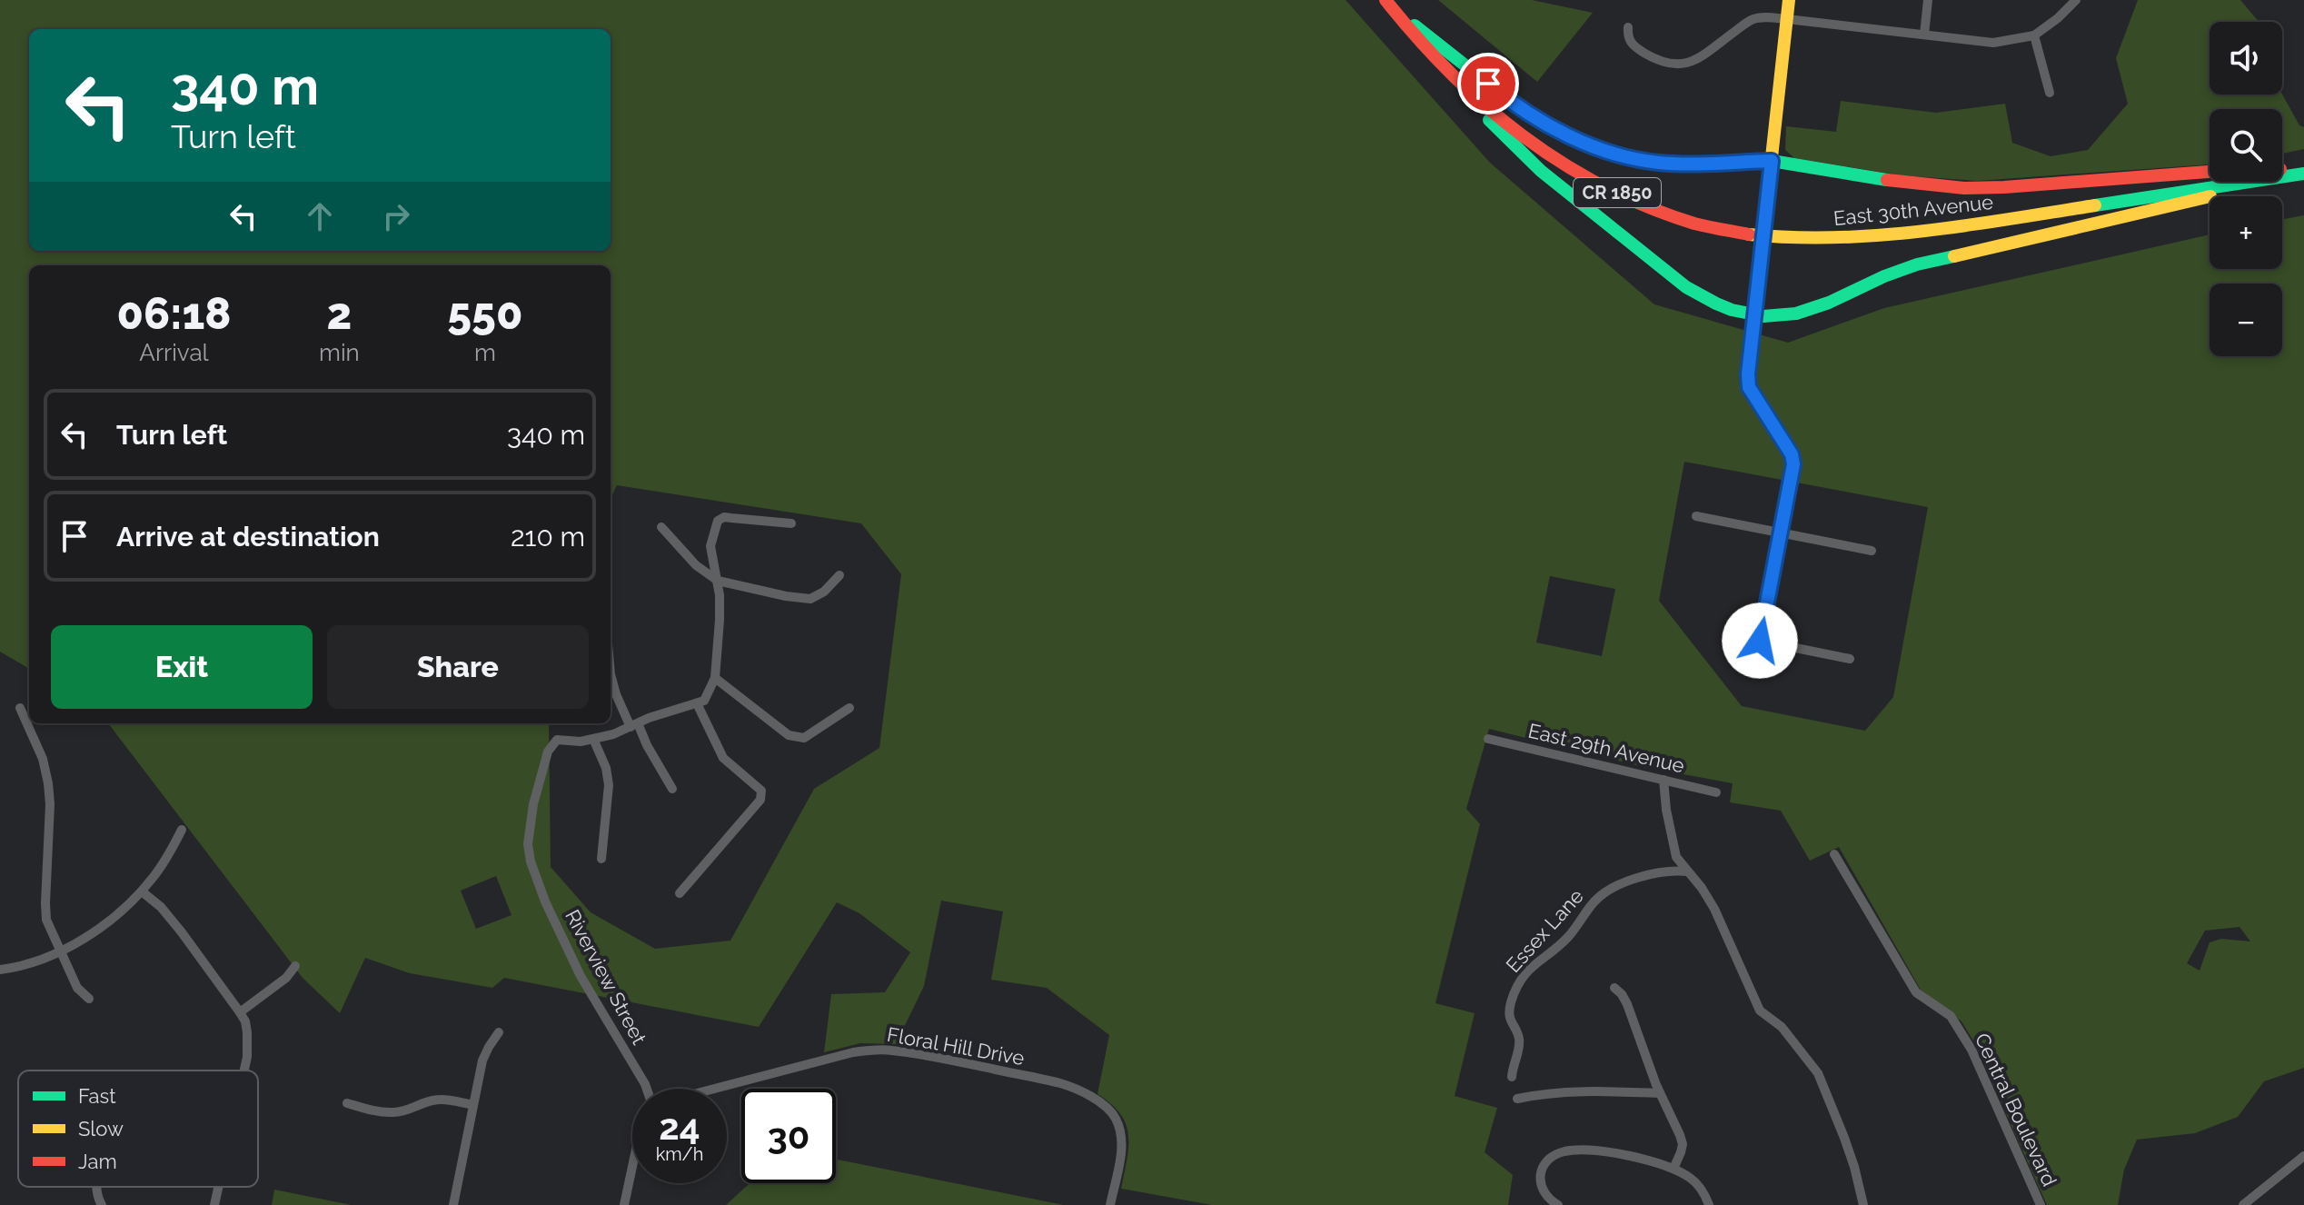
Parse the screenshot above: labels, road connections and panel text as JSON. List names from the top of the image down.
{
  "streets": {
    "main road": ["CR 1850", "East 30th Avenue"],
    "street": [
      "East 29th Avenue",
      "Essex Lane",
      "Riverview Street",
      "Floral Hill Drive",
      "Central Boulevard"
    ]
  },
  "legend": ["Fast", "Slow", "Jam"],
  "page": {
    "map_buttons": ["+", "−"],
    "turn": ["340 m", "Turn left"],
    "eta": [
      "06:18",
      "Arrival",
      "2",
      "min",
      "550",
      "m"
    ],
    "list": [
      {
        "name": "Turn left",
        "value": "340 m"
      },
      {
        "name": "Arrive at destination",
        "value": "210 m"
      }
    ],
    "buttons": ["Exit", "Share"],
    "speed": "24 km/h",
    "limit": "30"
  }
}
